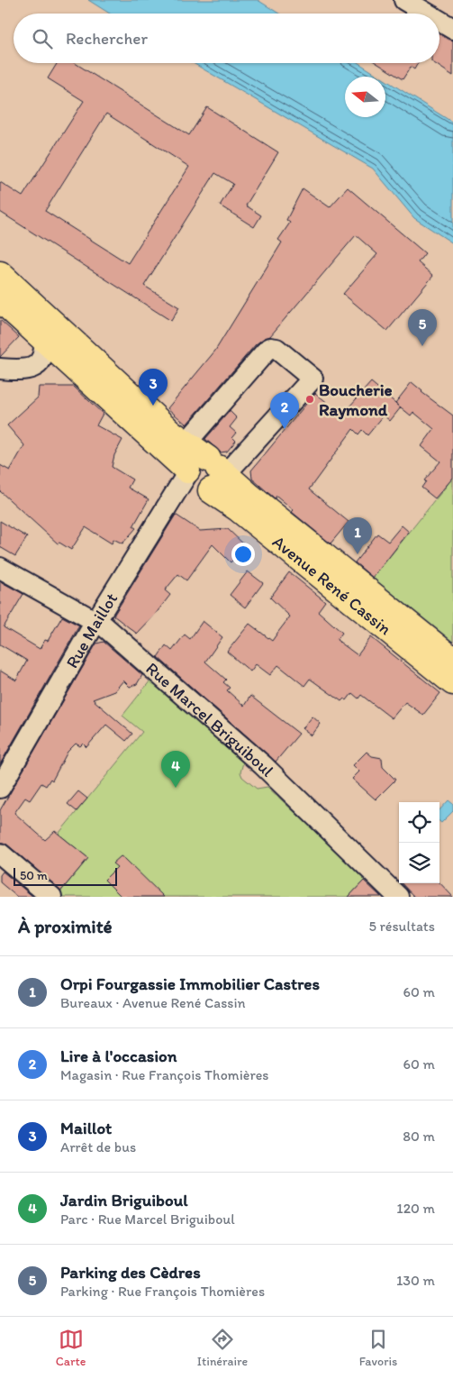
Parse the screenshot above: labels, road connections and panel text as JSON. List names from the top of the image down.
{
  "streets": {
    "main road": ["Avenue René Cassin"],
    "street": ["Rue Maillot", "Rue Marcel Briguiboul"]
  },
  "crossings": [
    ["Avenue René Cassin", "Rue Maillot"],
    ["Rue Maillot", "Rue Marcel Briguiboul"]
  ],
  "places": ["Boucherie Raymond"],
  "scale_bar": "50 m",
  "north": "left",
  "page": {
    "search": "Rechercher",
    "pins": [
      "5",
      "3",
      "2",
      "1",
      "4"
    ],
    "scale": "50 m",
    "heading": ["À proximité", "5 résultats"],
    "list": [
      {
        "mark": "1",
        "name": "Orpi Fourgassie Immobilier Castres",
        "note": "Bureaux · Avenue René Cassin",
        "value": "60 m"
      },
      {
        "mark": "2",
        "name": "Lire à l'occasion",
        "note": "Magasin · Rue François Thomières",
        "value": "60 m"
      },
      {
        "mark": "3",
        "name": "Maillot",
        "note": "Arrêt de bus",
        "value": "80 m"
      },
      {
        "mark": "4",
        "name": "Jardin Briguiboul",
        "note": "Parc · Rue Marcel Briguiboul",
        "value": "120 m"
      },
      {
        "mark": "5",
        "name": "Parking des Cèdres",
        "note": "Parking · Rue François Thomières",
        "value": "130 m"
      }
    ],
    "nav": ["Carte", "Itinéraire", "Favoris"]
  }
}
